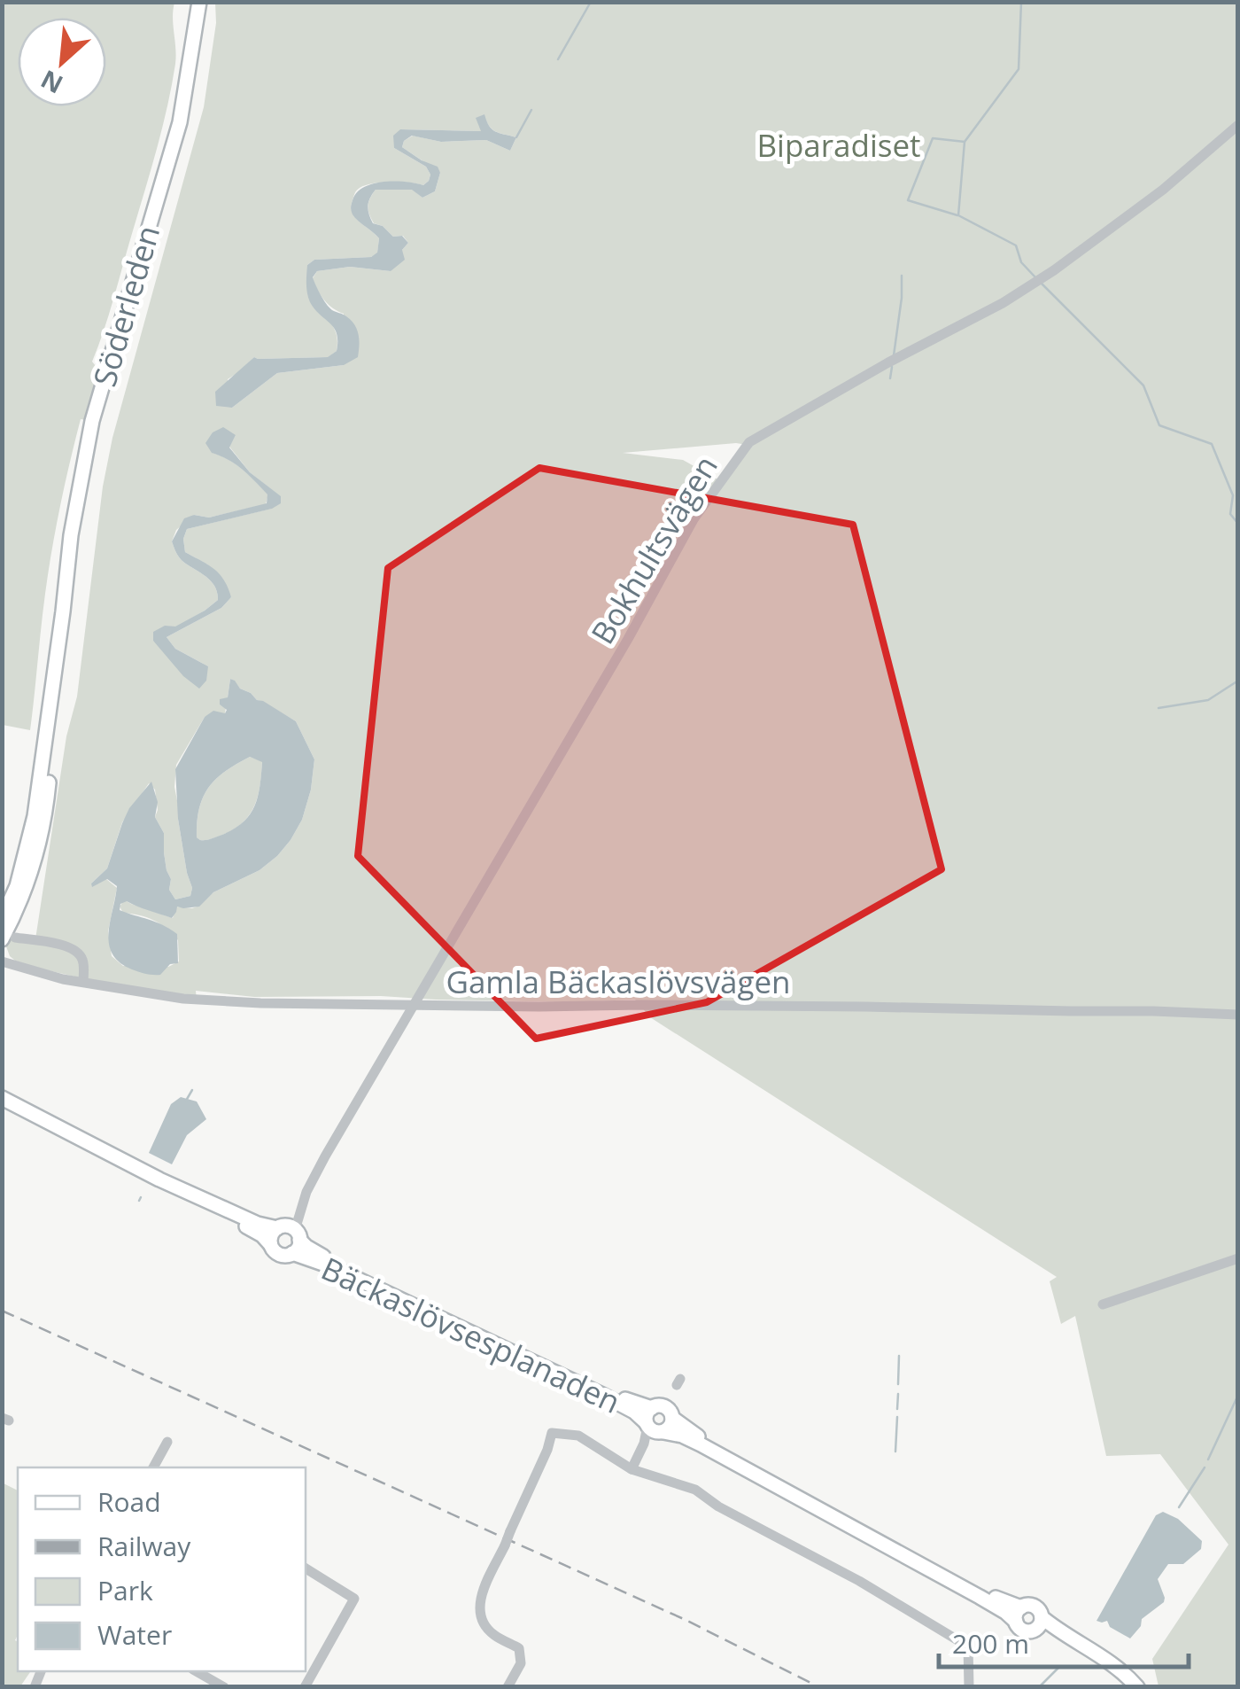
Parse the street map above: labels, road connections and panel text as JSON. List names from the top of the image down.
{
  "streets": {
    "street": [
      "Söderleden",
      "Bokhultsvägen",
      "Gamla Bäckaslövsvägen",
      "Bäckaslövsesplanaden"
    ]
  },
  "crossings": [
    ["Bokhultsvägen", "Gamla Bäckaslövsvägen"],
    ["Bokhultsvägen", "Bäckaslövsesplanaden"]
  ],
  "parks": ["Biparadiset"],
  "legend": [
    "Road",
    "Railway",
    "Park",
    "Water"
  ],
  "scale_bar": "200 m",
  "north": "bottom left"
}
